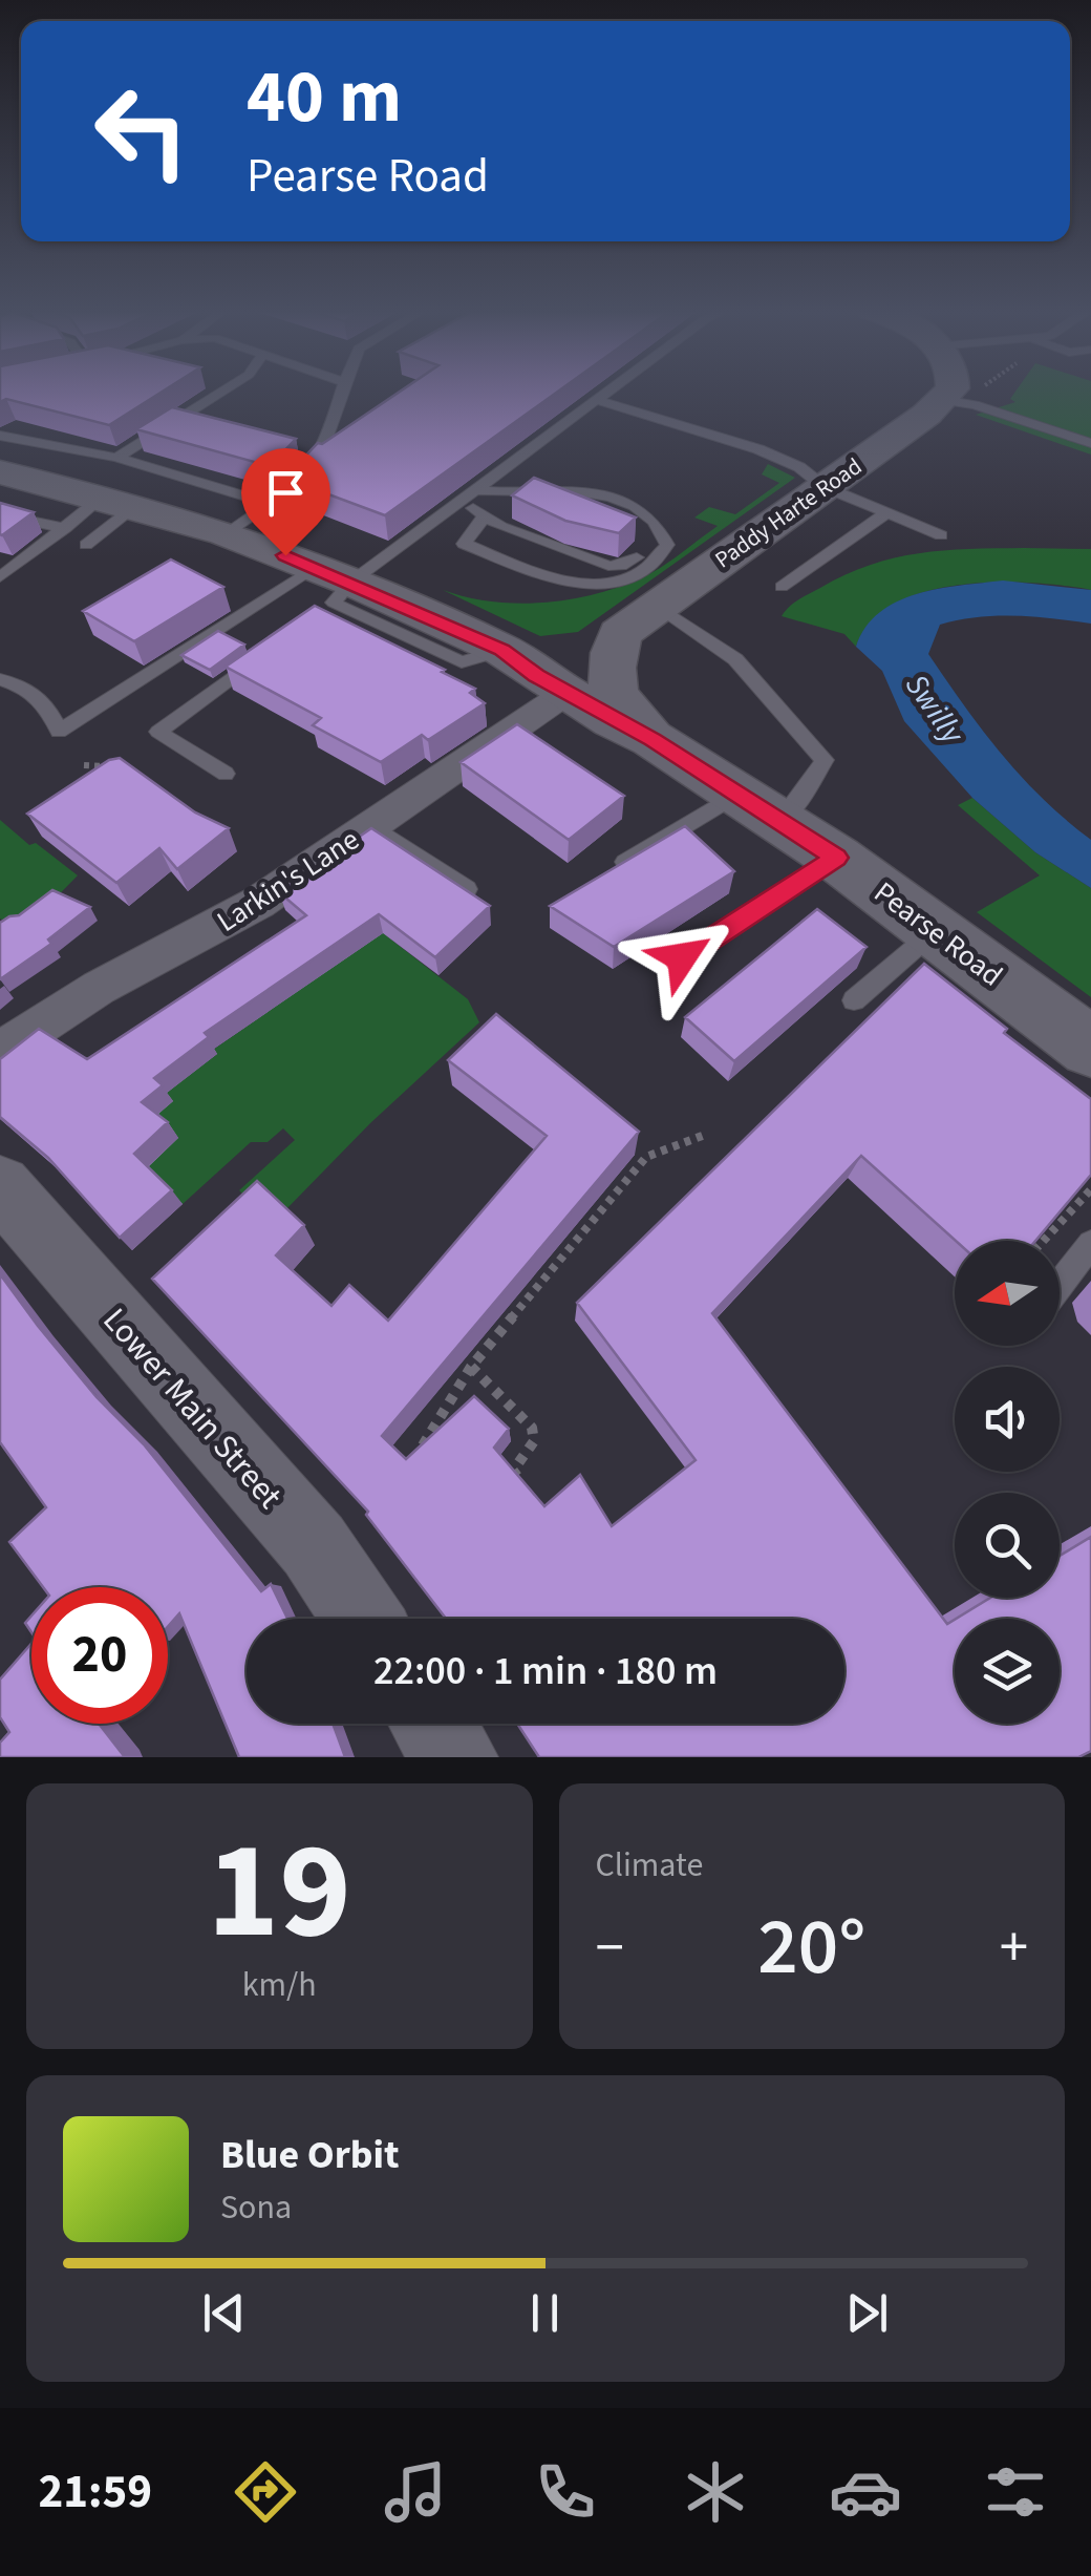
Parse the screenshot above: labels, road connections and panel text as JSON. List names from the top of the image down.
{
  "streets": {
    "main road": ["Paddy Harte Road", "Pearse Road"],
    "street": ["Larkin's Lane", "Lower Main Street"]
  },
  "crossings": [
    ["Paddy Harte Road", "Pearse Road"],
    ["Larkin's Lane", "Pearse Road"]
  ],
  "water": ["Swilly"],
  "north": "left",
  "page": {
    "turn": ["40 m", "Pearse Road"],
    "limit": "20",
    "trip": "22:00 · 1 min · 180 m",
    "tile": [
      ["19", "km/h"],
      "Climate"
    ],
    "heat": ["−", "20°", "+"],
    "song": ["Blue Orbit", "Sona"],
    "tabs": "21:59"
  }
}
